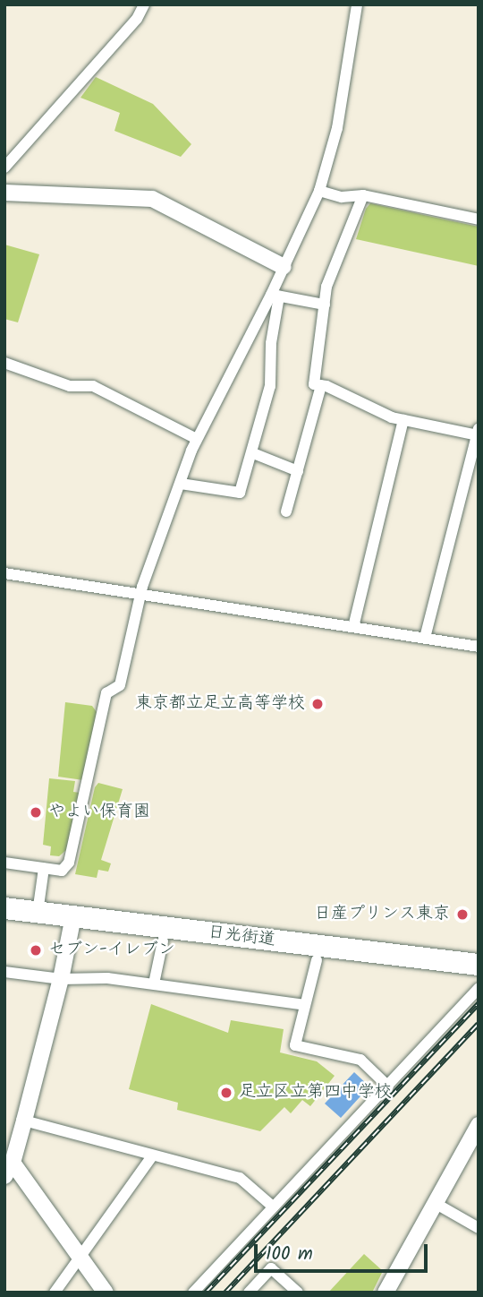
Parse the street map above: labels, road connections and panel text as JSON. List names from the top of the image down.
{
  "streets": {
    "highway": ["日光街道"]
  },
  "places": [
    "東京都立足立高等学校",
    "やよい保育園",
    "日産プリンス東京",
    "セブン-イレブン",
    "足立区立第四中学校"
  ],
  "scale_bar": "100 m"
}
